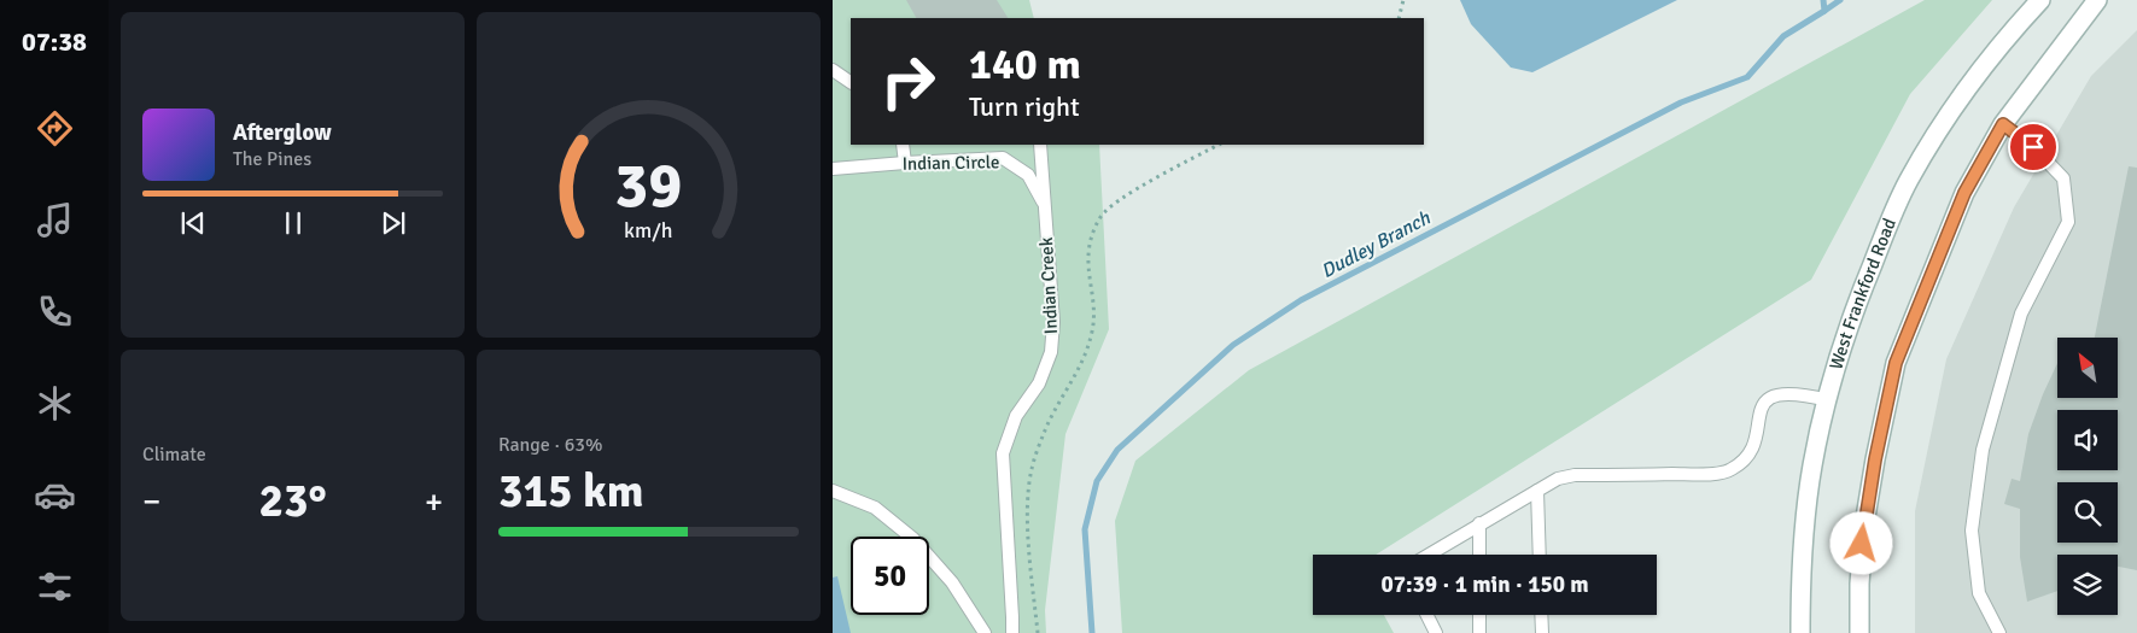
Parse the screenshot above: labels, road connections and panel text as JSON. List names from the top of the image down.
{
  "streets": {
    "main road": ["West Frankford Road"],
    "lane": ["Indian Circle", "Indian Creek"]
  },
  "crossings": [
    ["Indian Circle", "Indian Creek"]
  ],
  "water": ["Dudley Branch"],
  "north": "top left",
  "page": {
    "tabs": "07:38",
    "turn": ["140 m", "Turn right"],
    "song": ["Afterglow", "The Pines"],
    "tile": [
      "Climate",
      ["Range · 63%", "315 km"]
    ],
    "heat": ["−", "23°", "+"],
    "limit": "50",
    "trip": "07:39 · 1 min · 150 m",
    "gauge": ["39", "km/h"]
  }
}
